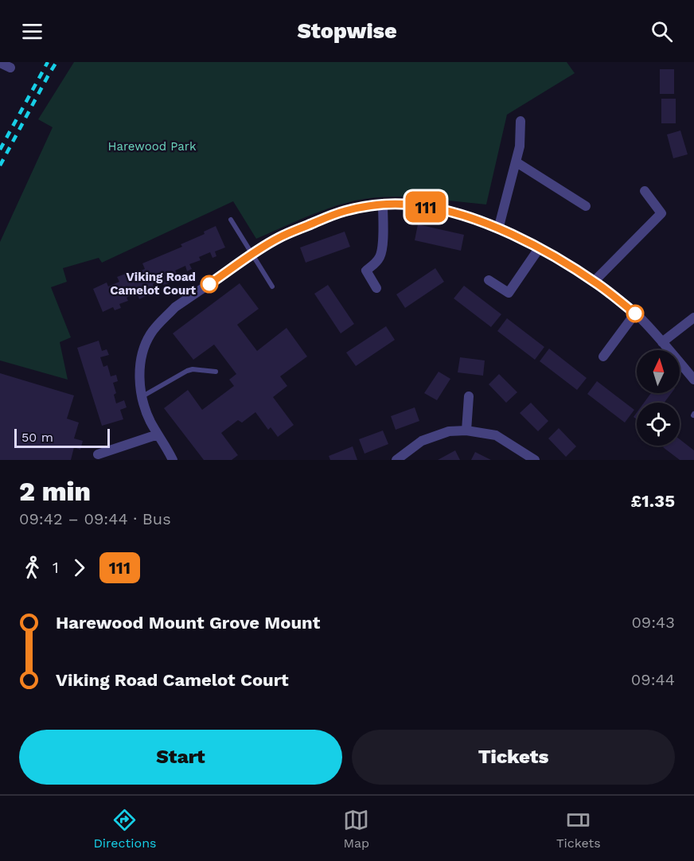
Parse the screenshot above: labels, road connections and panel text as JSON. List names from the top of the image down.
{
  "parks": ["Harewood Park"],
  "places": ["Viking Road Camelot Court"],
  "lines": ["bus line 111"],
  "scale_bar": "50 m",
  "north": "top",
  "page": {
    "header": "Stopwise",
    "on_map": "111",
    "scale": "50 m",
    "heading": ["2 min", "09:42 – 09:44 · Bus", "£1.35"],
    "legs": ["1", "111"],
    "list": [
      {
        "name": "Harewood Mount Grove Mount",
        "value": "09:43"
      },
      {
        "name": "Viking Road Camelot Court",
        "value": "09:44"
      }
    ],
    "buttons": ["Start", "Tickets"],
    "tabs": ["Directions", "Map", "Tickets"]
  }
}
